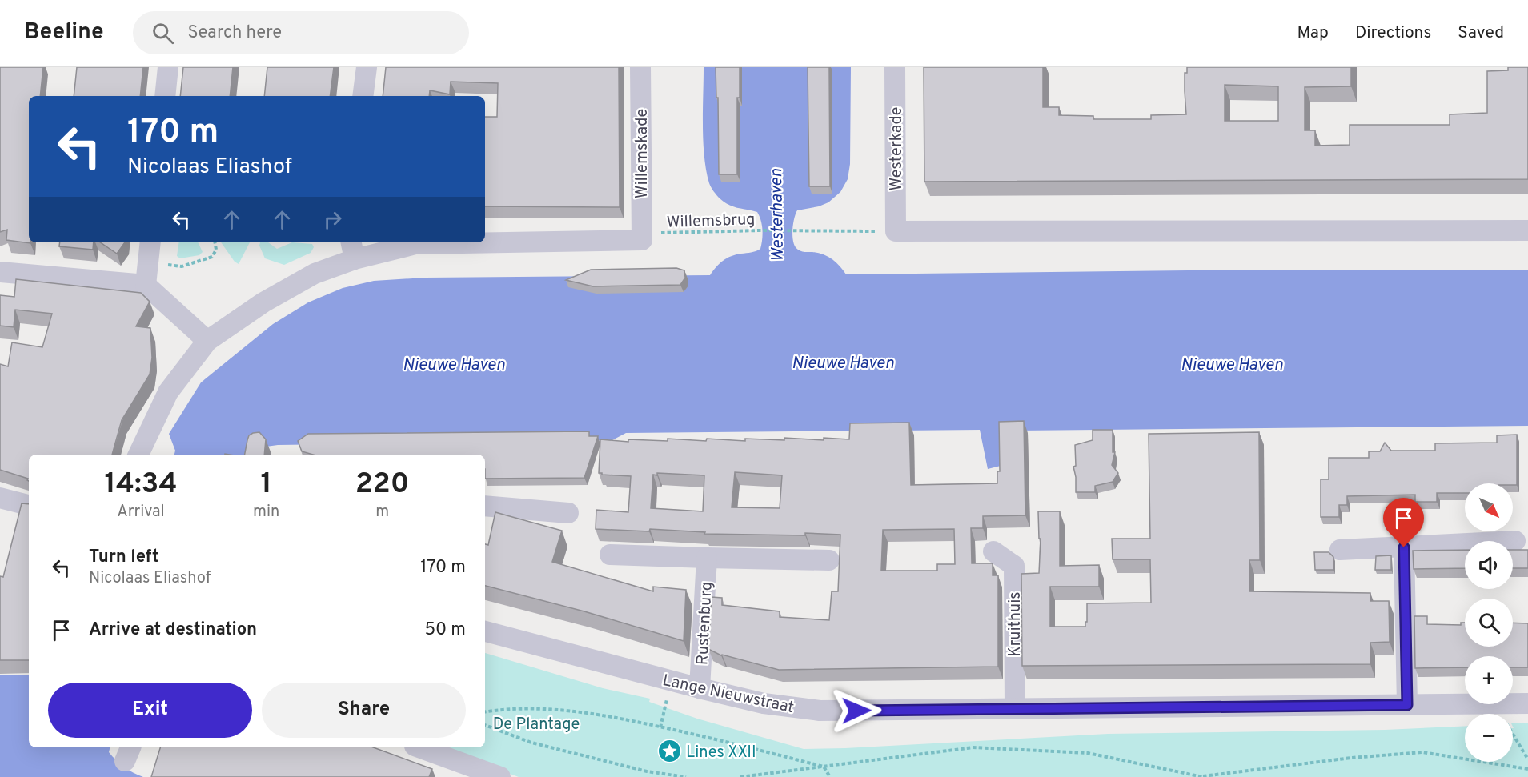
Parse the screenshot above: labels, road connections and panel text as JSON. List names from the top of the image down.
{
  "streets": {
    "street": [
      "Westerkade",
      "Willemskade",
      "Rustenburg",
      "Kruithuis",
      "Lange Nieuwstraat"
    ],
    "path": ["Willemsbrug"]
  },
  "crossings": [
    ["Westerkade", "Willemsbrug"],
    ["Willemskade", "Willemsbrug"],
    ["Rustenburg", "Lange Nieuwstraat"],
    ["Kruithuis", "Lange Nieuwstraat"]
  ],
  "water": ["Westerhaven", "Nieuwe Haven"],
  "parks": ["De Plantage"],
  "places": {
    "place": ["Lines XXII"]
  },
  "north": "bottom right",
  "page": {
    "header": "Beeline",
    "search": "Search here",
    "nav": ["Map", "Directions", "Saved"],
    "turn": ["170 m", "Nicolaas Eliashof"],
    "eta": [
      "14:34",
      "Arrival",
      "1",
      "min",
      "220",
      "m"
    ],
    "map_buttons": ["+", "−"],
    "list": [
      {
        "name": "Turn left",
        "note": "Nicolaas Eliashof",
        "value": "170 m"
      },
      {
        "name": "Arrive at destination",
        "value": "50 m"
      }
    ],
    "buttons": ["Exit", "Share"]
  }
}
